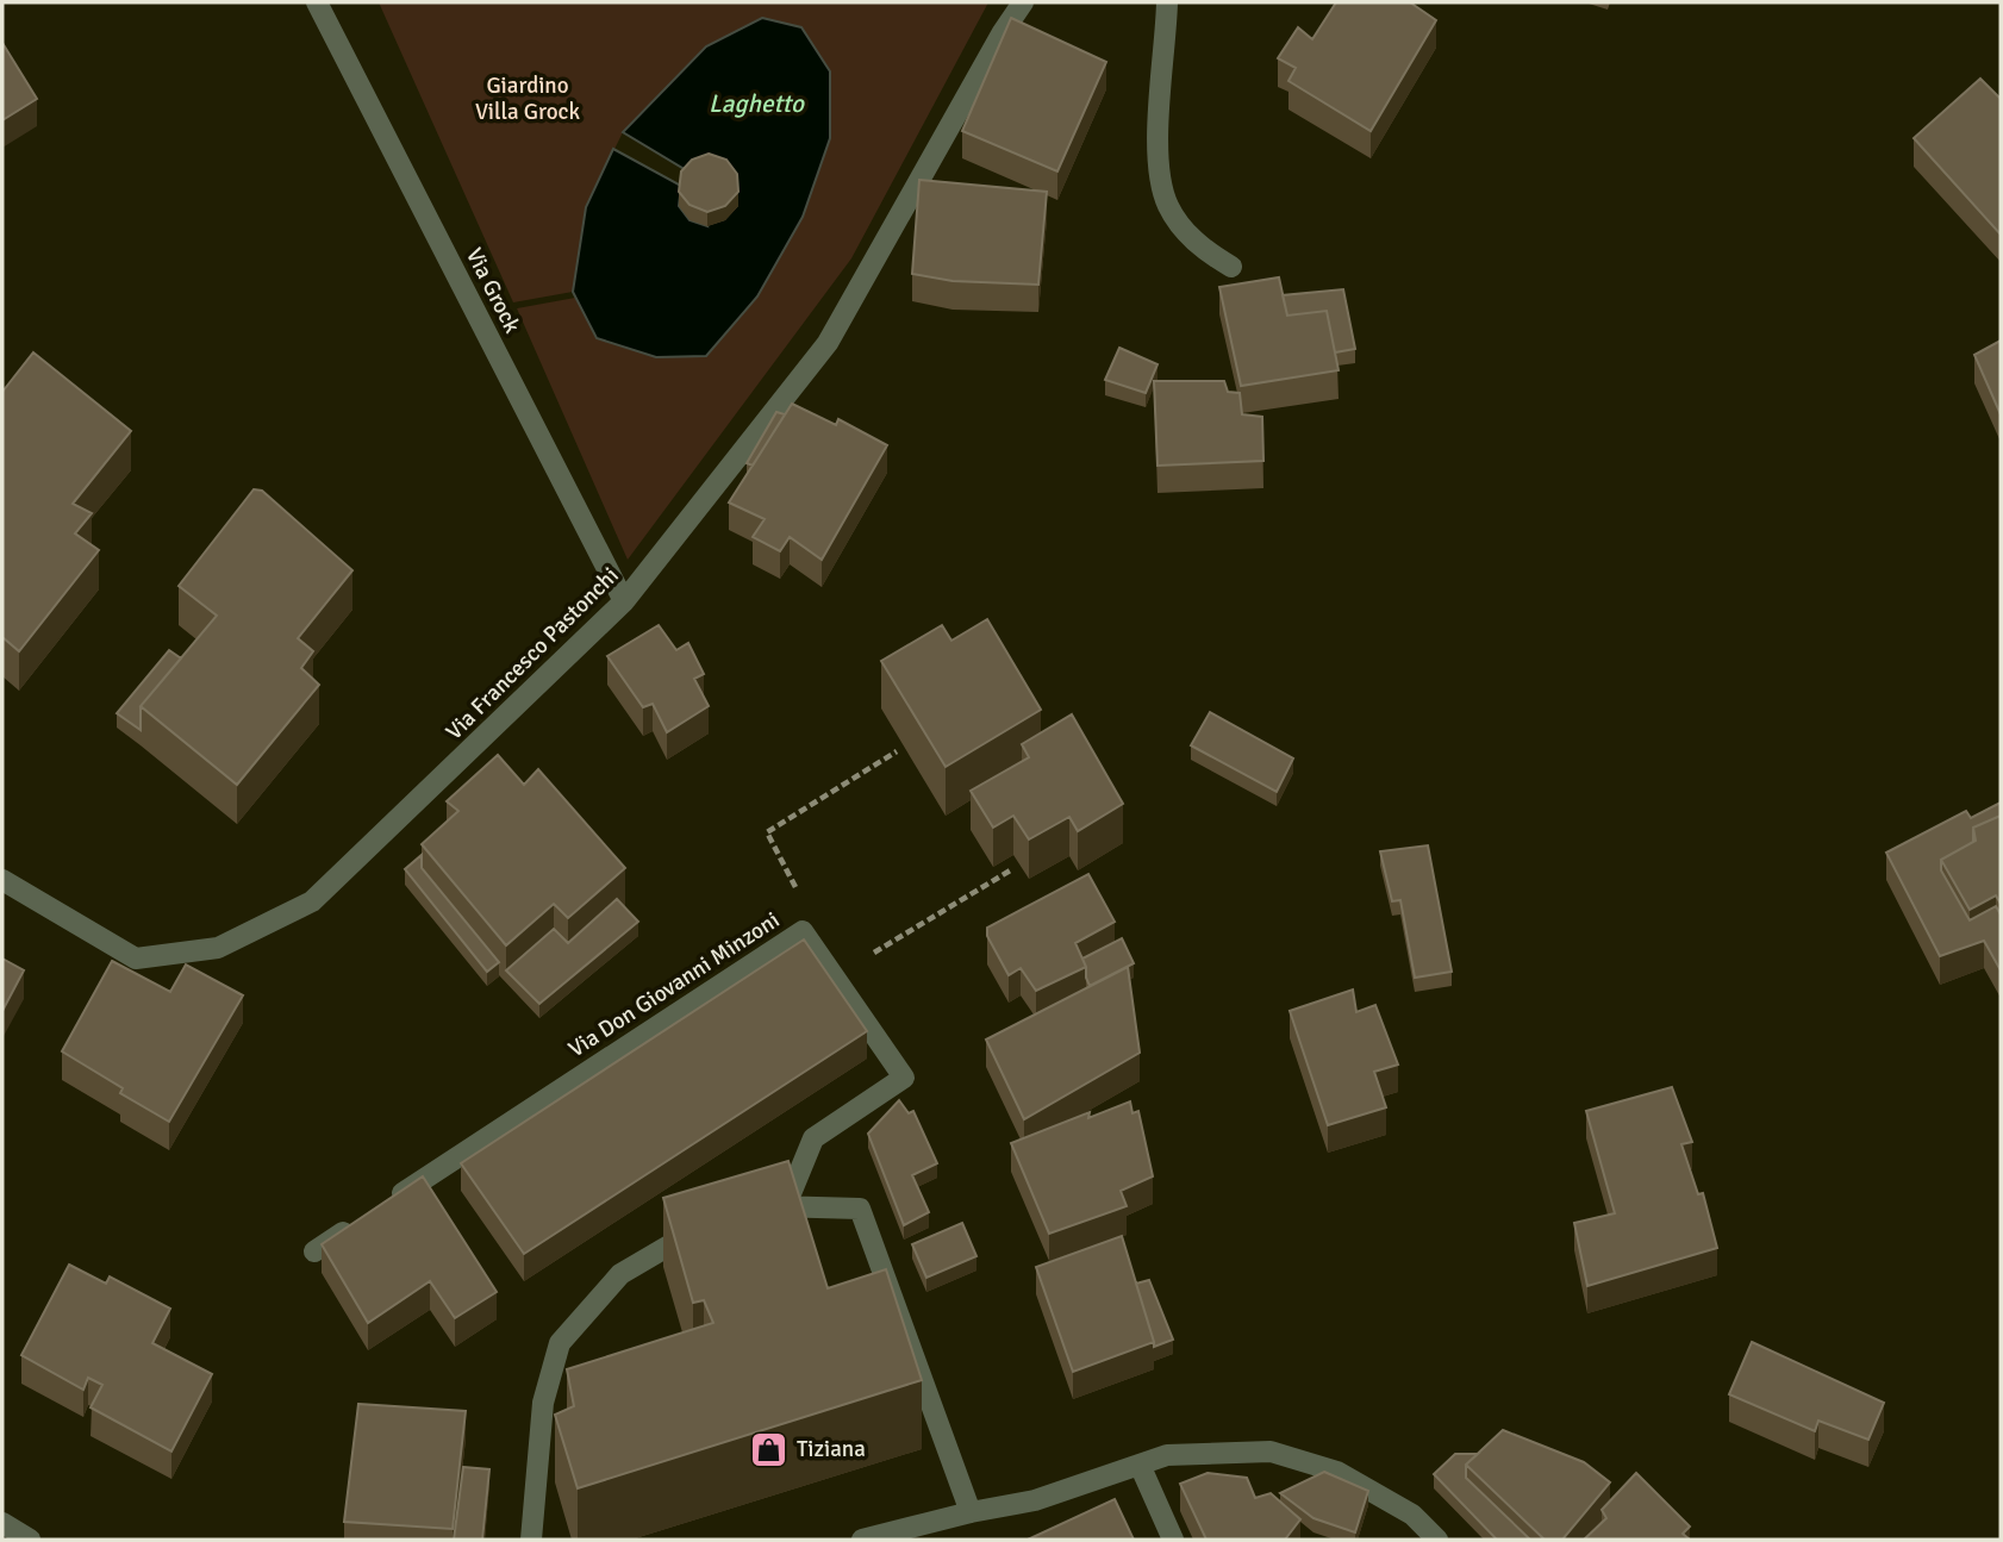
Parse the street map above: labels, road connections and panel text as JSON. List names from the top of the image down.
{
  "streets": {
    "street": ["Via Grock", "Via Francesco Pastonchi", "Via Don Giovanni Minzoni"]
  },
  "crossings": [
    ["Via Grock", "Via Francesco Pastonchi"]
  ],
  "water": ["Laghetto"],
  "parks": ["Giardino Villa Grock"],
  "places": {
    "shop": ["Tiziana"]
  }
}
